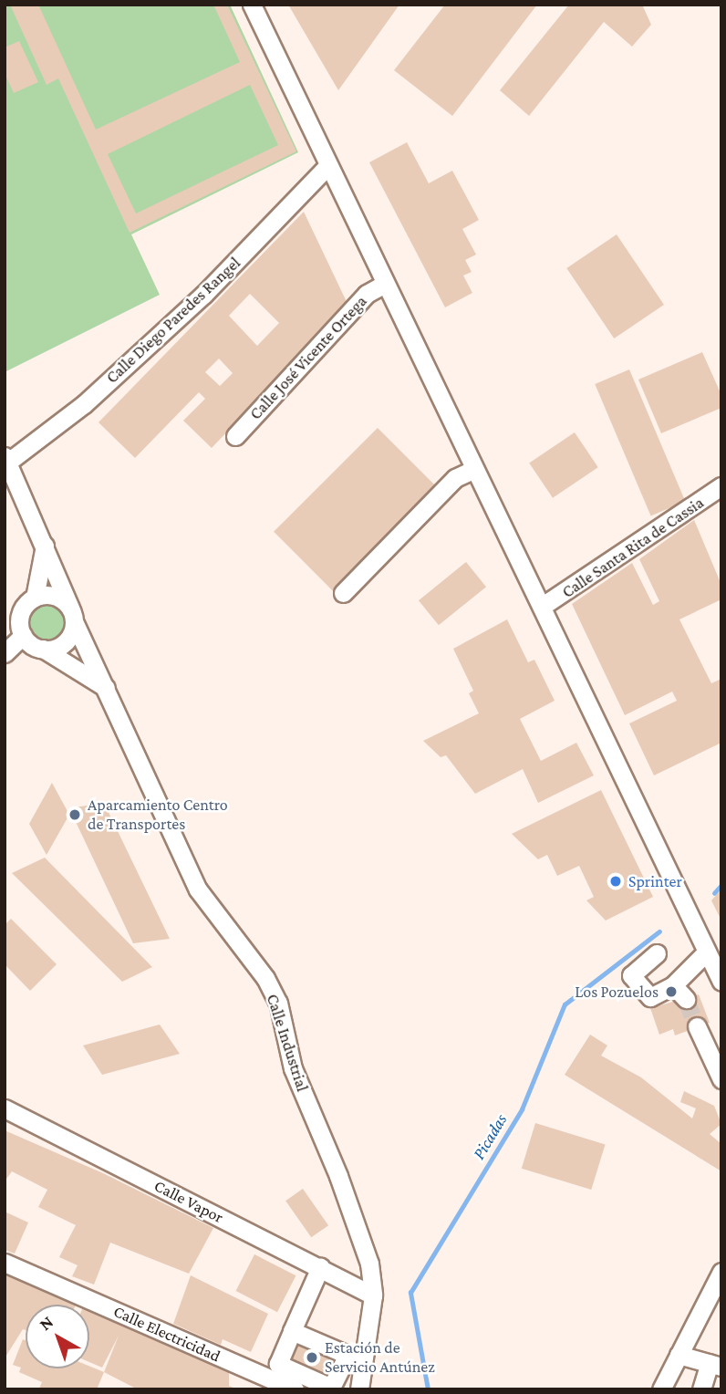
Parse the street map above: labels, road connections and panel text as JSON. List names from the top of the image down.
{
  "streets": {
    "street": [
      "Calle Diego Paredes Rangel",
      "Calle José Vicente Ortega",
      "Calle Santa Rita de Cassia",
      "Calle Industrial",
      "Calle Vapor",
      "Calle Electricidad"
    ]
  },
  "crossings": [
    ["Calle Diego Paredes Rangel", "Calle Industrial"],
    ["Calle Industrial", "Calle Vapor"]
  ],
  "water": ["Picadas"],
  "places": [
    "Aparcamiento Centro de Transportes",
    "Sprinter",
    "Los Pozuelos",
    "Estación de Servicio Antúnez"
  ],
  "north": "top left"
}
